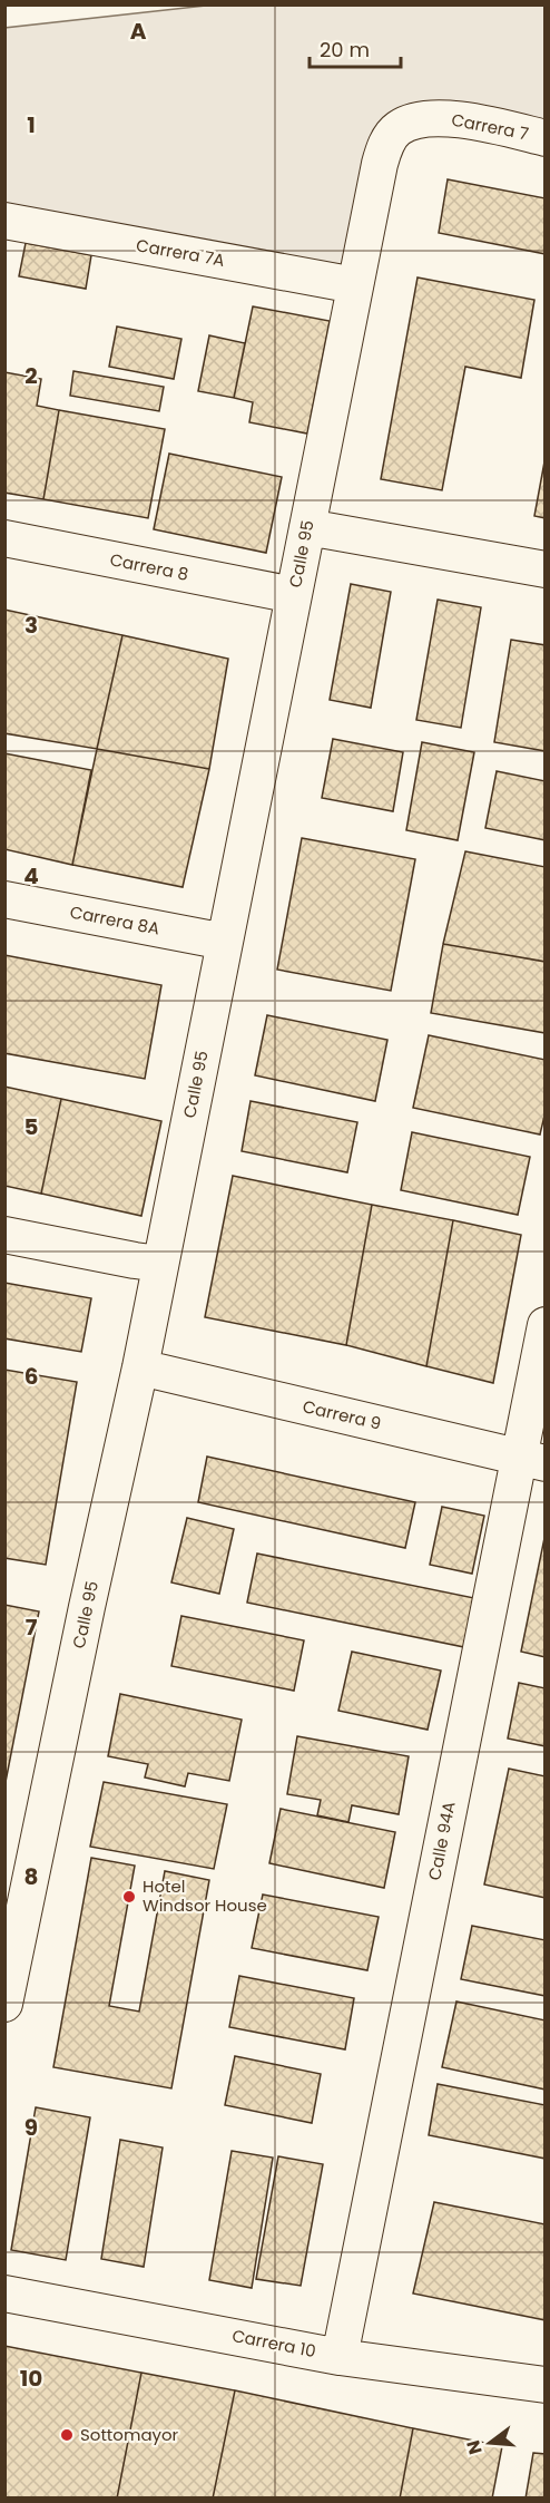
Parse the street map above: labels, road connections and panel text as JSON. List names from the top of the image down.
{
  "streets": {
    "street": [
      "Carrera 7",
      "Carrera 7A",
      "Calle 95",
      "Carrera 8",
      "Carrera 8A",
      "Carrera 9",
      "Calle 94A",
      "Carrera 10"
    ]
  },
  "crossings": [
    ["Carrera 7", "Calle 95"],
    ["Carrera 7A", "Calle 95"],
    ["Calle 95", "Carrera 8"],
    ["Calle 95", "Carrera 8A"],
    ["Calle 95", "Carrera 9"],
    ["Carrera 9", "Calle 94A"],
    ["Calle 94A", "Carrera 10"]
  ],
  "places": ["Hotel Windsor House", "Sottomayor"],
  "scale_bar": "20 m",
  "north": "left",
  "grid": {
    "columns": ["A"],
    "rows": [
      "1",
      "2",
      "3",
      "4",
      "5",
      "6",
      "7",
      "8",
      "9",
      "10"
    ]
  }
}
